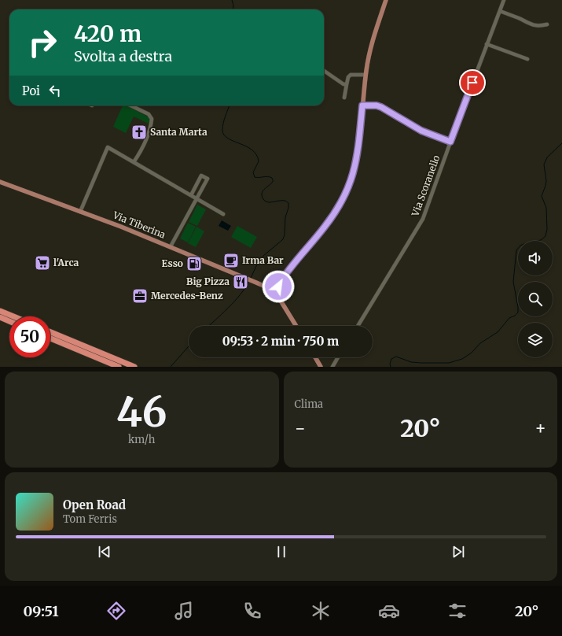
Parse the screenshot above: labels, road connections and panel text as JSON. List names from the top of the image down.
{
  "streets": {
    "main road": ["Via Tiberina"],
    "street": ["Via Scoranello"]
  },
  "places": {
    "church": ["Santa Marta"],
    "cafe": ["Irma Bar"],
    "supermarket": ["l'Arca"],
    "fuel station": ["Esso"],
    "restaurant": ["Big Pizza"],
    "office": ["Mercedes-Benz"]
  },
  "page": {
    "turn": ["420 m", "Svolta a destra"],
    "then": "Poi",
    "limit": "50",
    "trip": "09:53 · 2 min · 750 m",
    "tile": [
      ["46", "km/h"],
      "Clima"
    ],
    "heat": ["−", "20°", "+"],
    "song": ["Open Road", "Tom Ferris"],
    "tabs": ["09:51", "20°"]
  }
}
